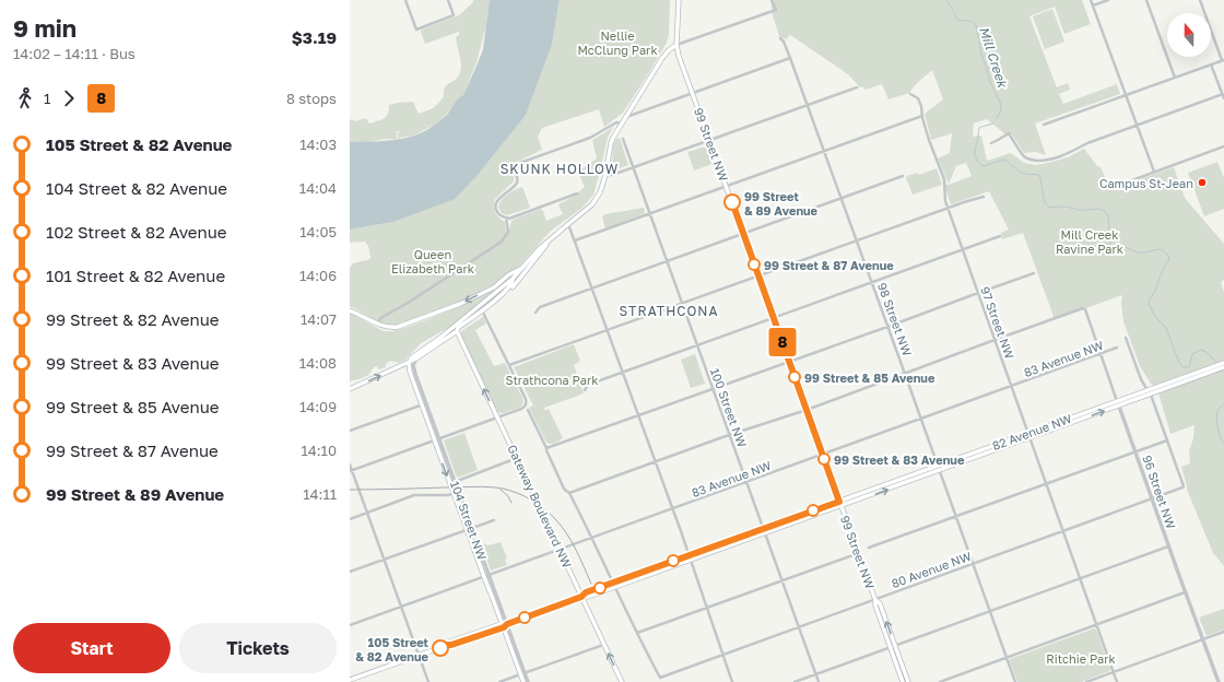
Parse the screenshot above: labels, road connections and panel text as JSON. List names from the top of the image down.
{
  "streets": {
    "main road": [
      "99 Street NW",
      "82 Avenue NW",
      "Gateway Boulevard NW",
      "104 Street NW"
    ],
    "street": [
      "98 Street NW",
      "97 Street NW",
      "83 Avenue NW",
      "100 Street NW",
      "96 Street NW",
      "80 Avenue NW"
    ]
  },
  "crossings": [
    ["99 Street NW", "83 Avenue NW"],
    ["99 Street NW", "82 Avenue NW"],
    ["99 Street NW", "80 Avenue NW"],
    ["98 Street NW", "83 Avenue NW"],
    ["98 Street NW", "82 Avenue NW"],
    ["98 Street NW", "80 Avenue NW"],
    ["97 Street NW", "83 Avenue NW"],
    ["97 Street NW", "82 Avenue NW"],
    ["97 Street NW", "96 Street NW"],
    ["97 Street NW", "80 Avenue NW"],
    ["83 Avenue NW", "100 Street NW"],
    ["83 Avenue NW", "96 Street NW"],
    ["83 Avenue NW", "Gateway Boulevard NW"],
    ["83 Avenue NW", "104 Street NW"],
    ["100 Street NW", "80 Avenue NW"],
    ["82 Avenue NW", "96 Street NW"],
    ["96 Street NW", "80 Avenue NW"]
  ],
  "one_way": ["Gateway Boulevard NW"],
  "districts": ["SKUNK HOLLOW", "STRATHCONA"],
  "water": ["Mill Creek"],
  "parks": [
    "Nellie McClung Park",
    "Mill Creek Ravine Park",
    "Queen Elizabeth Park",
    "Strathcona Park",
    "Ritchie Park"
  ],
  "places": [
    "Campus St-Jean",
    "99 Street & 89 Avenue",
    "99 Street & 87 Avenue",
    "99 Street & 85 Avenue",
    "99 Street & 83 Avenue",
    "105 Street & 82 Avenue"
  ],
  "lines": ["bus line 8"],
  "north": "top",
  "page": {
    "heading": ["9 min", "14:02 – 14:11 · Bus", "$3.19"],
    "on_map": "8",
    "legs": ["1", "8", "8 stops"],
    "list": [
      {
        "name": "105 Street & 82 Avenue",
        "value": "14:03"
      },
      {
        "name": "104 Street & 82 Avenue",
        "value": "14:04"
      },
      {
        "name": "102 Street & 82 Avenue",
        "value": "14:05"
      },
      {
        "name": "101 Street & 82 Avenue",
        "value": "14:06"
      },
      {
        "name": "99 Street & 82 Avenue",
        "value": "14:07"
      },
      {
        "name": "99 Street & 83 Avenue",
        "value": "14:08"
      },
      {
        "name": "99 Street & 85 Avenue",
        "value": "14:09"
      },
      {
        "name": "99 Street & 87 Avenue",
        "value": "14:10"
      },
      {
        "name": "99 Street & 89 Avenue",
        "value": "14:11"
      }
    ],
    "buttons": ["Start", "Tickets"]
  }
}
